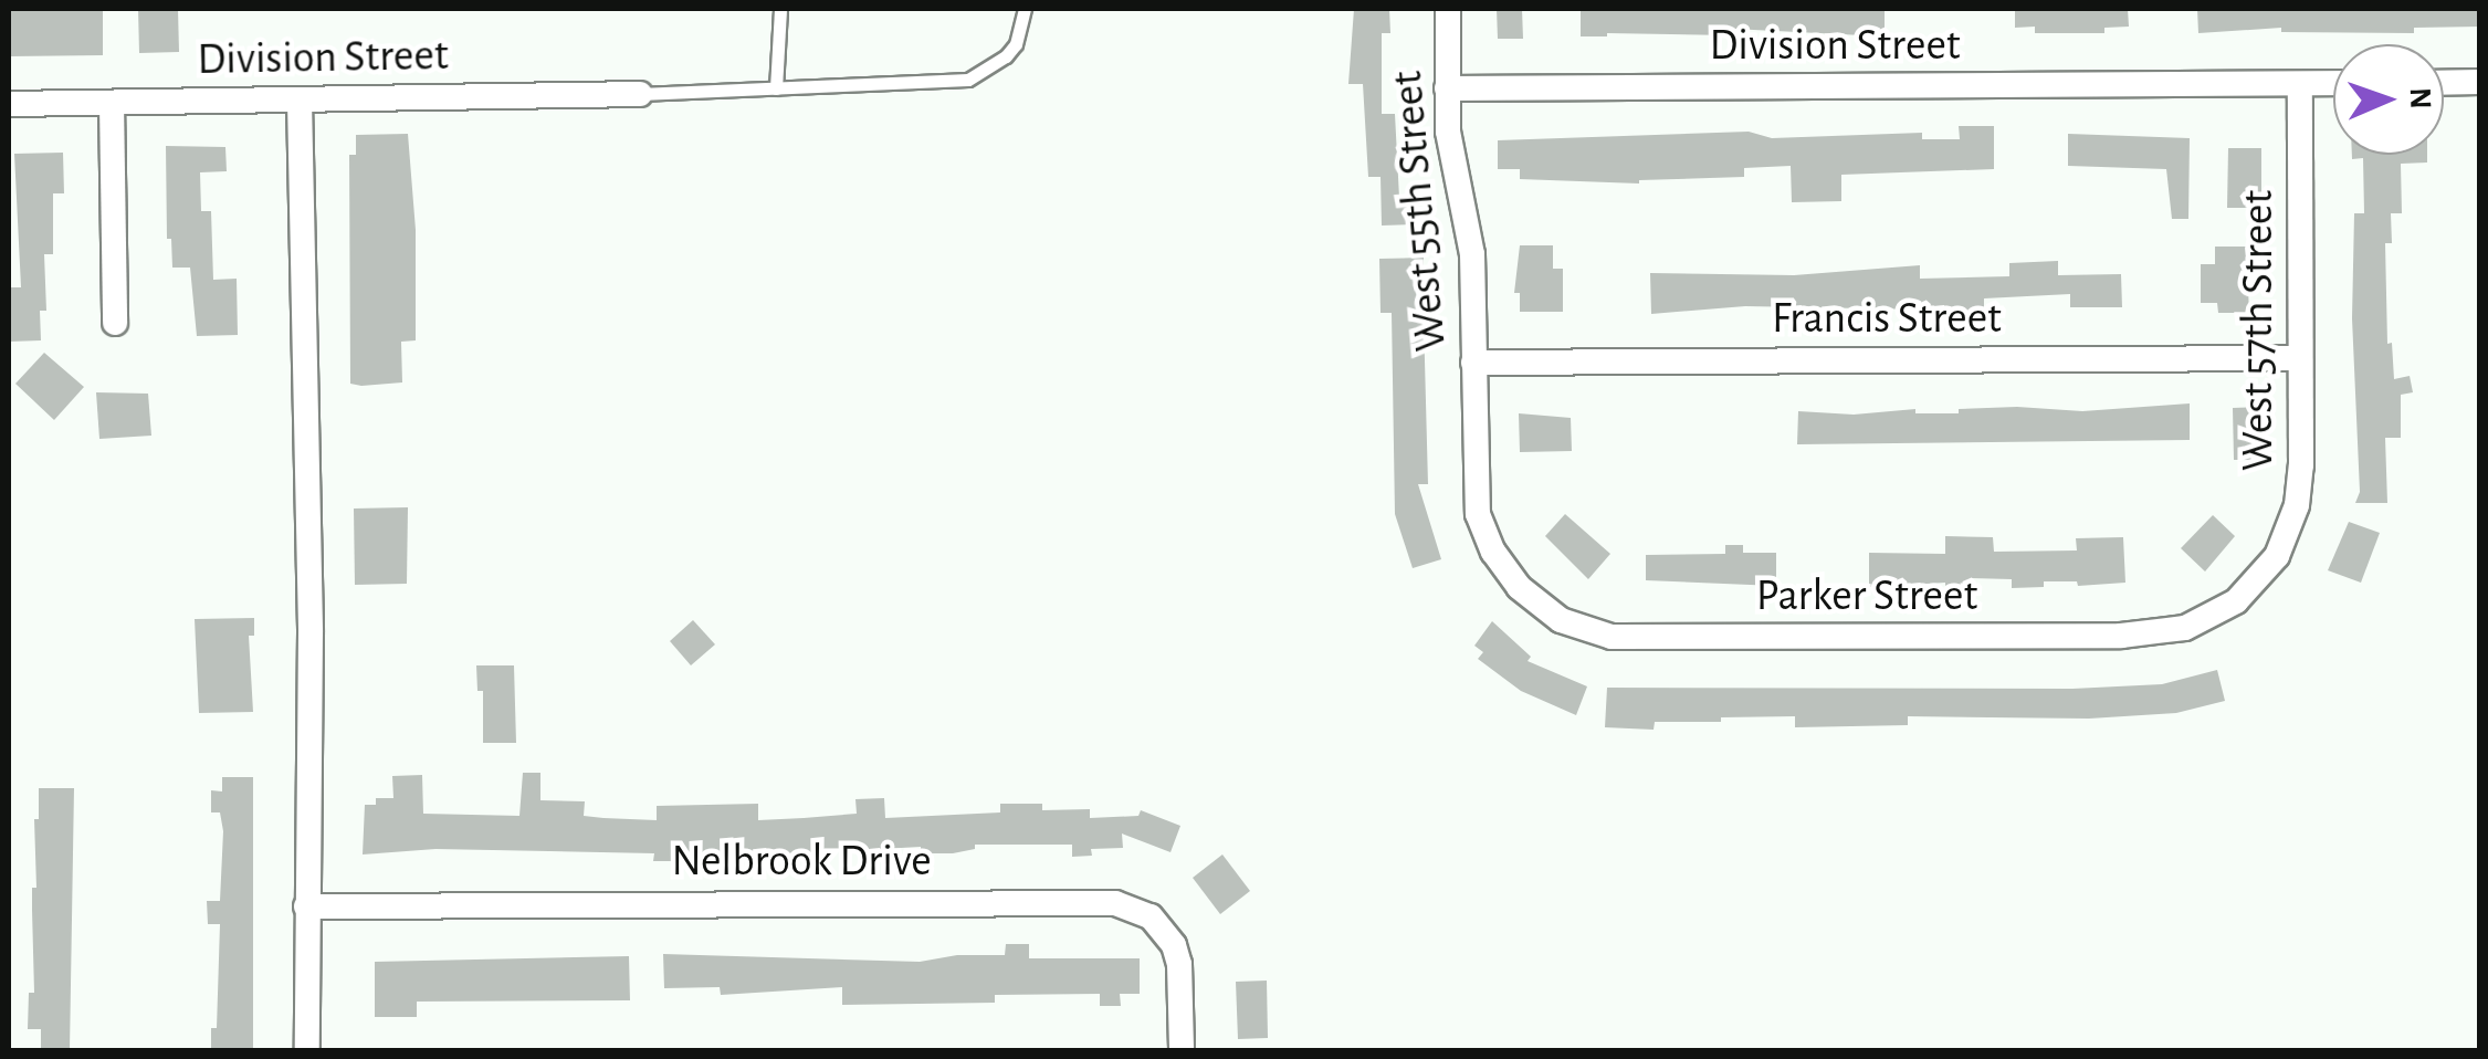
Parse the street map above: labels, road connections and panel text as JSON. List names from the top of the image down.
{
  "streets": {
    "street": [
      "Division Street",
      "West 55th Street",
      "Francis Street",
      "West 57th Street",
      "Parker Street",
      "Nelbrook Drive"
    ]
  },
  "crossings": [
    ["Division Street", "West 55th Street"],
    ["Division Street", "West 57th Street"],
    ["West 55th Street", "Francis Street"],
    ["West 55th Street", "Parker Street"],
    ["Francis Street", "West 57th Street"],
    ["West 57th Street", "Parker Street"]
  ],
  "north": "right"
}
